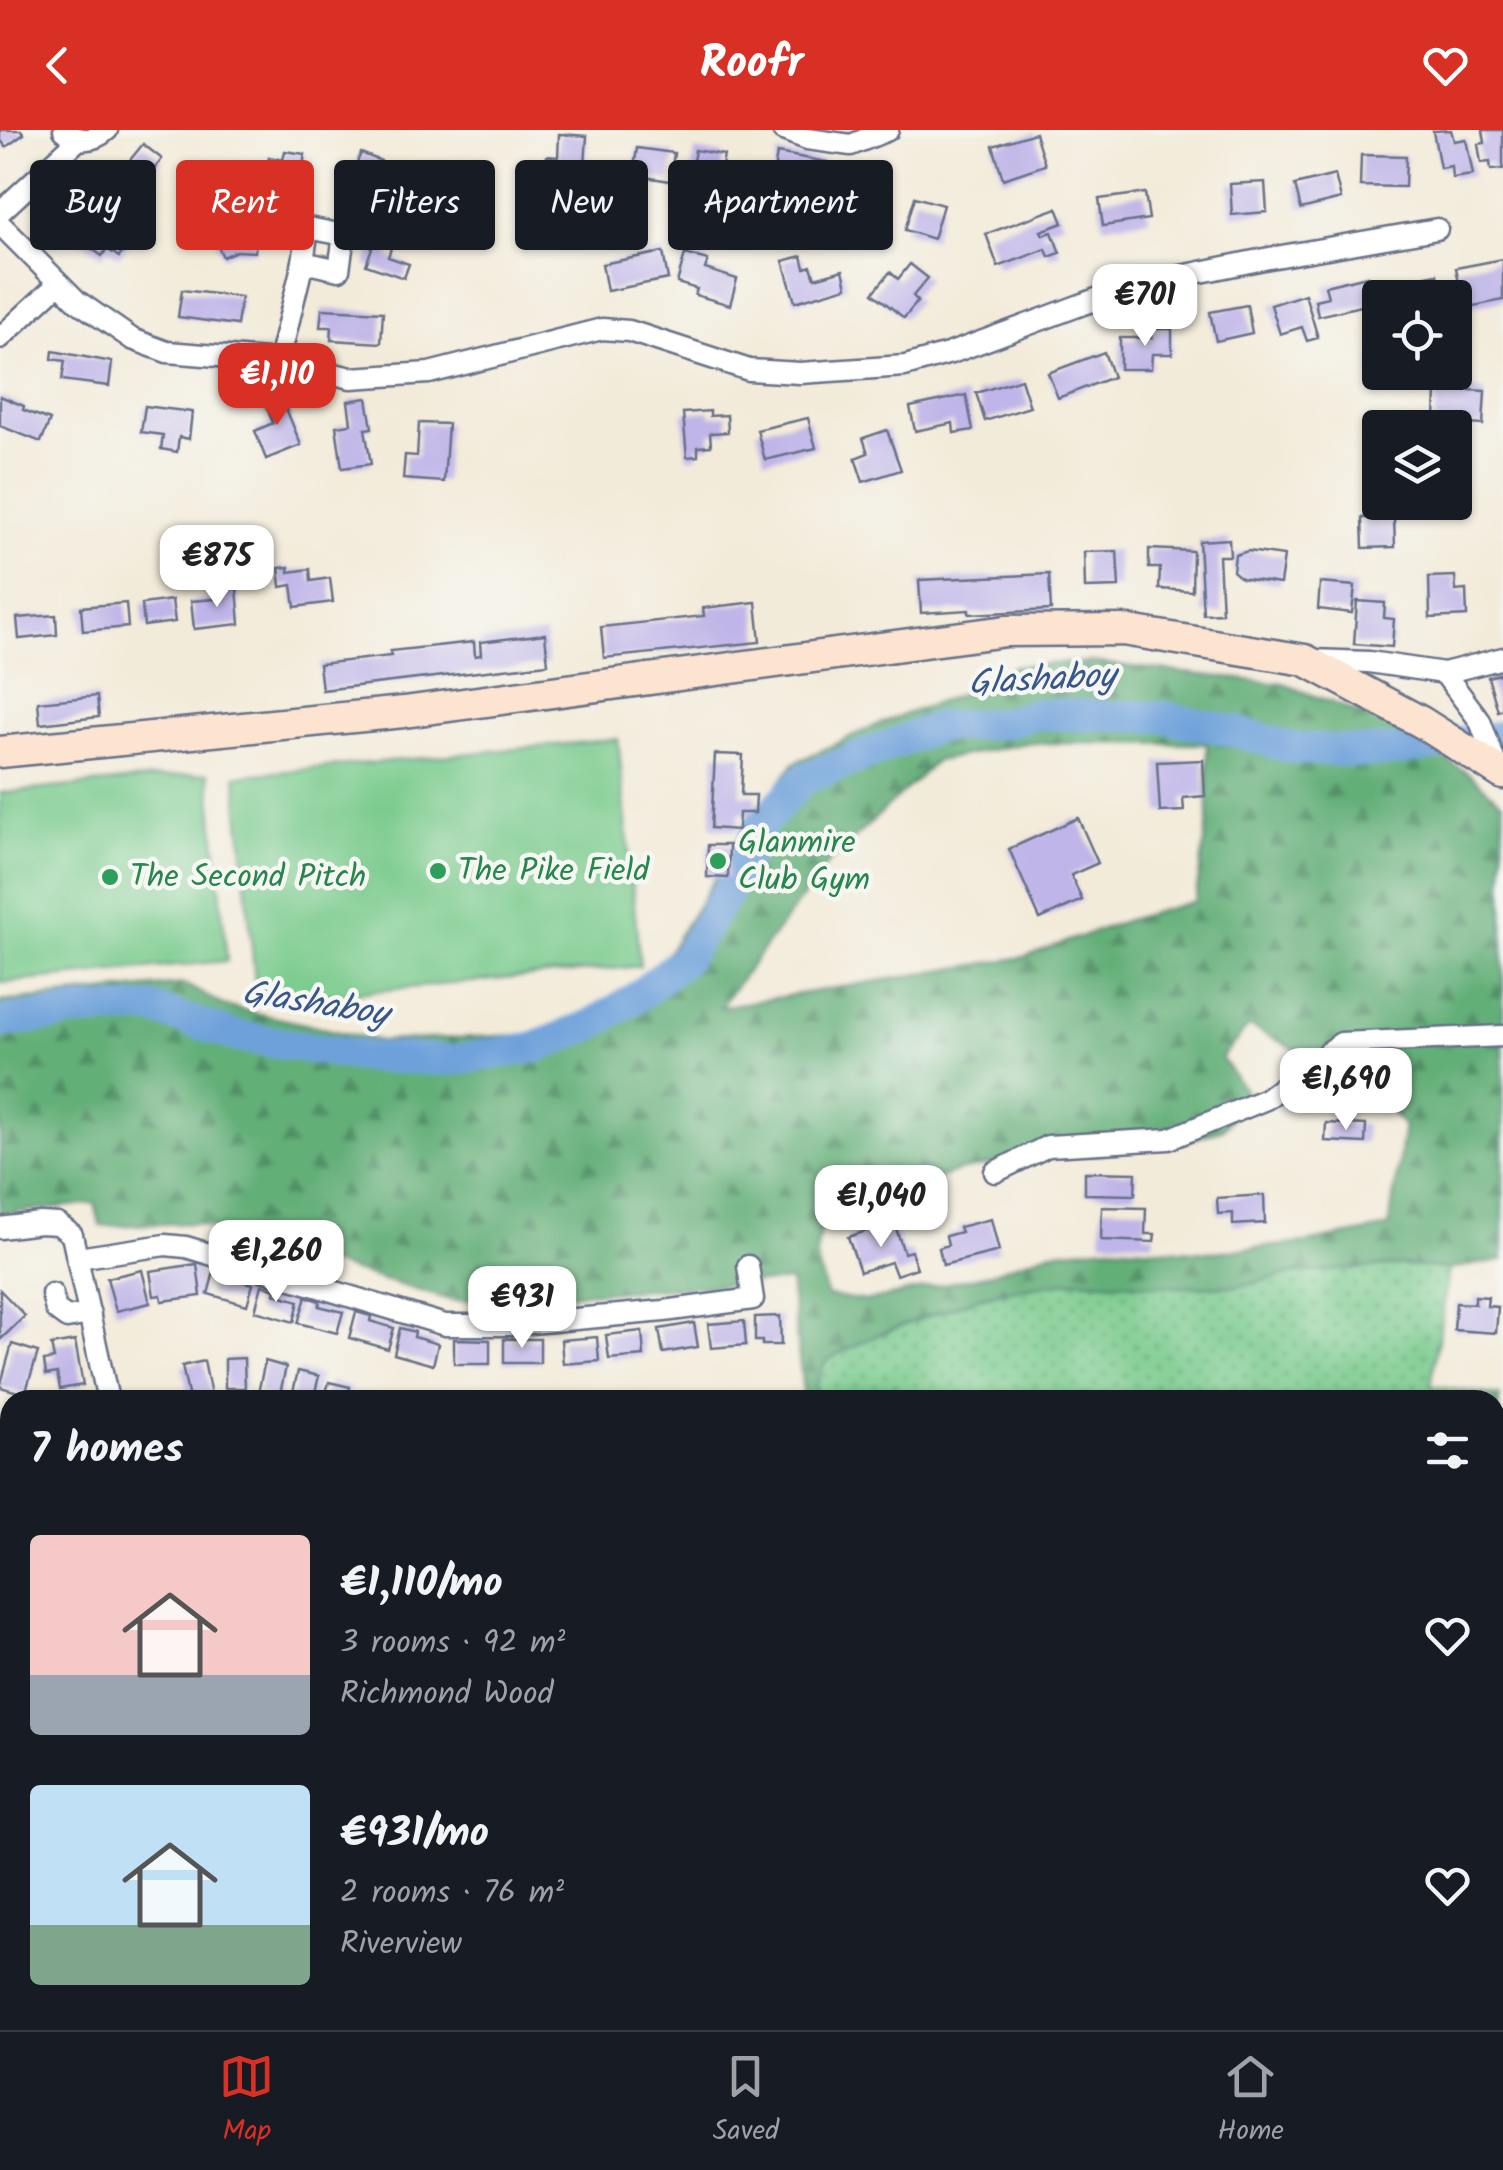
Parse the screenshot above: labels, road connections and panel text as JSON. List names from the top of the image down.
{
  "water": ["Glashaboy"],
  "places": ["Glanmire Club Gym", "The Pike Field", "The Second Pitch"],
  "page": {
    "header": "Roofr",
    "chip": [
      "Buy",
      "Rent",
      "Filters",
      "New",
      "Apartment"
    ],
    "price": [
      "€701",
      "€1,110",
      "€875",
      "€1,690",
      "€1,040",
      "€1,260",
      "€931"
    ],
    "heading": "7 homes",
    "list": [
      {
        "name": "€1,110/mo",
        "note": "3 rooms · 92 m² · Richmond Wood"
      },
      {
        "name": "€931/mo",
        "note": "2 rooms · 76 m² · Riverview"
      }
    ],
    "tabs": ["Map", "Saved", "Home"]
  }
}
